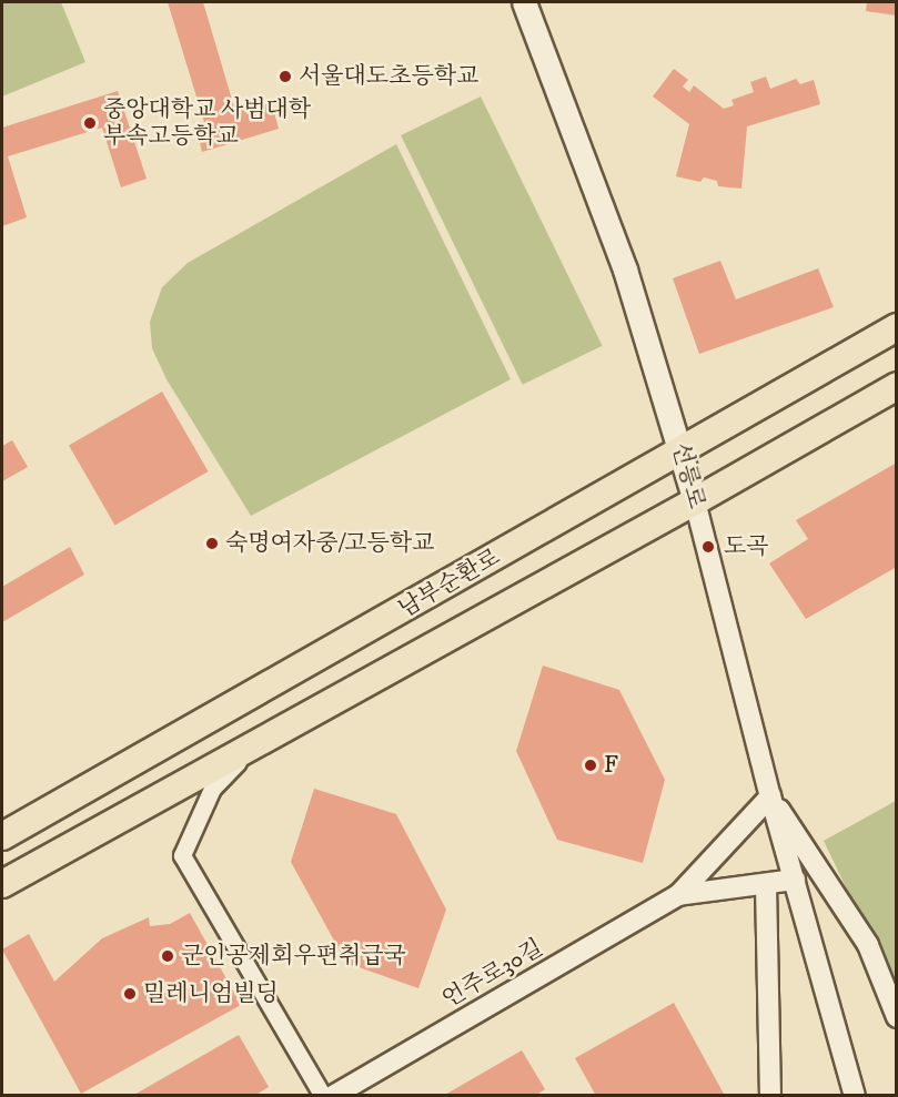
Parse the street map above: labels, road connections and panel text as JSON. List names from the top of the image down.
{
  "streets": {
    "main road": ["선릉로", "남부순환로"],
    "street": ["언주로30길"]
  },
  "crossings": [
    ["선릉로", "남부순환로"]
  ],
  "places": [
    "서울대도초등학교",
    "중앙대학교 사범대학 부속고등학교",
    "숙명여자중/고등학교",
    "도곡",
    "F",
    "군인공제회우편취급국",
    "밀레니엄빌딩"
  ]
}
